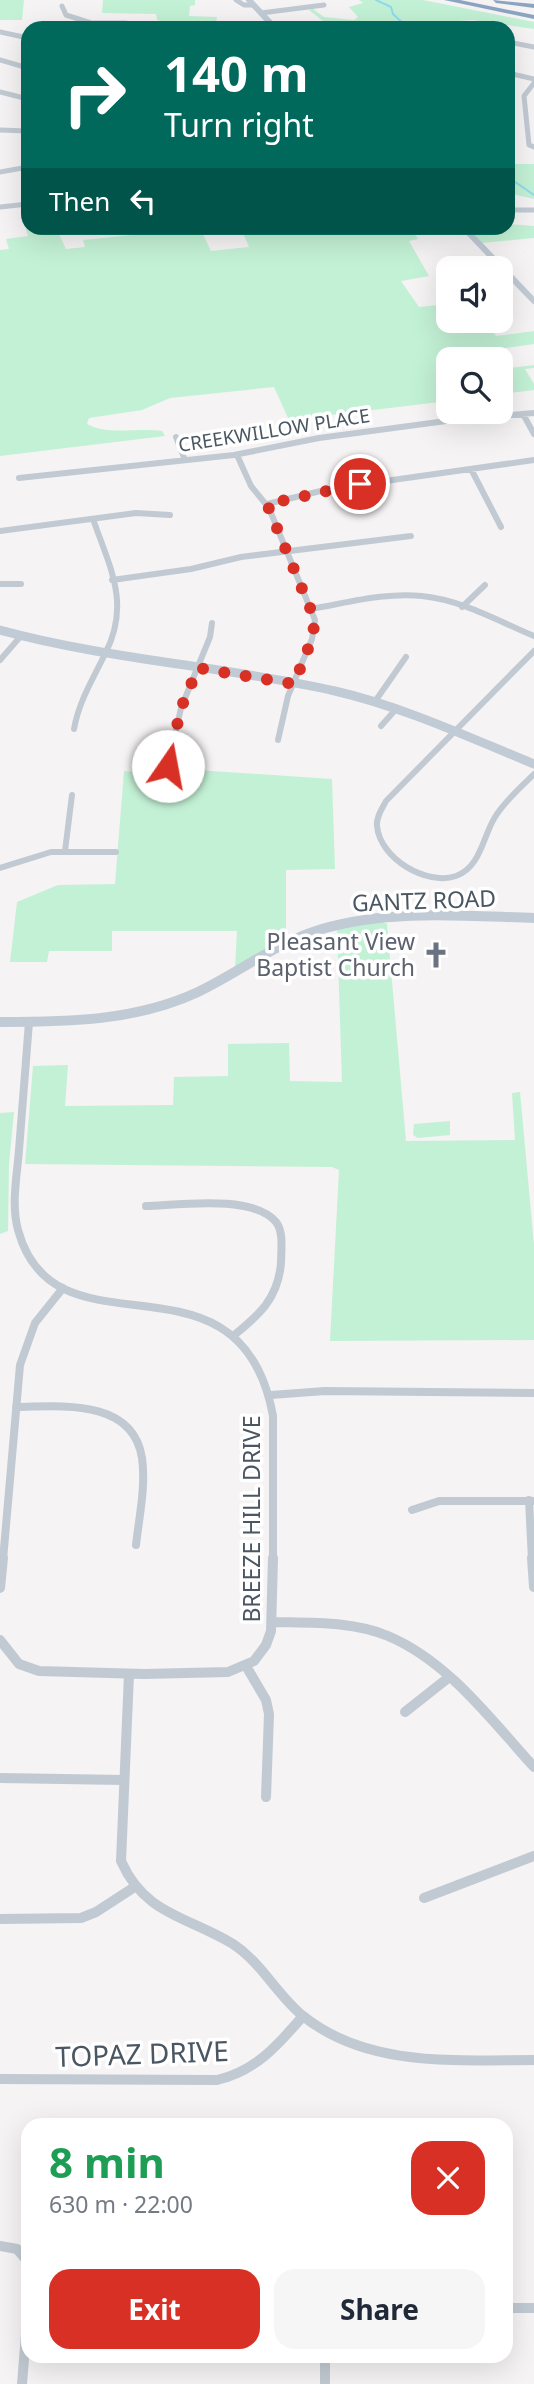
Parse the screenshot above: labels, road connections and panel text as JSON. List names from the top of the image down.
{
  "streets": {
    "main road": ["GANTZ ROAD"],
    "street": ["CREEKWILLOW PLACE", "BREEZE HILL DRIVE", "TOPAZ DRIVE"]
  },
  "crossings": [
    ["GANTZ ROAD", "BREEZE HILL DRIVE"]
  ],
  "places": {
    "church": ["Pleasant View Baptist Church"]
  },
  "page": {
    "turn": ["140 m", "Turn right"],
    "then": "Then",
    "heading": ["8 min", "630 m · 22:00"],
    "buttons": ["Exit", "Share"]
  }
}
